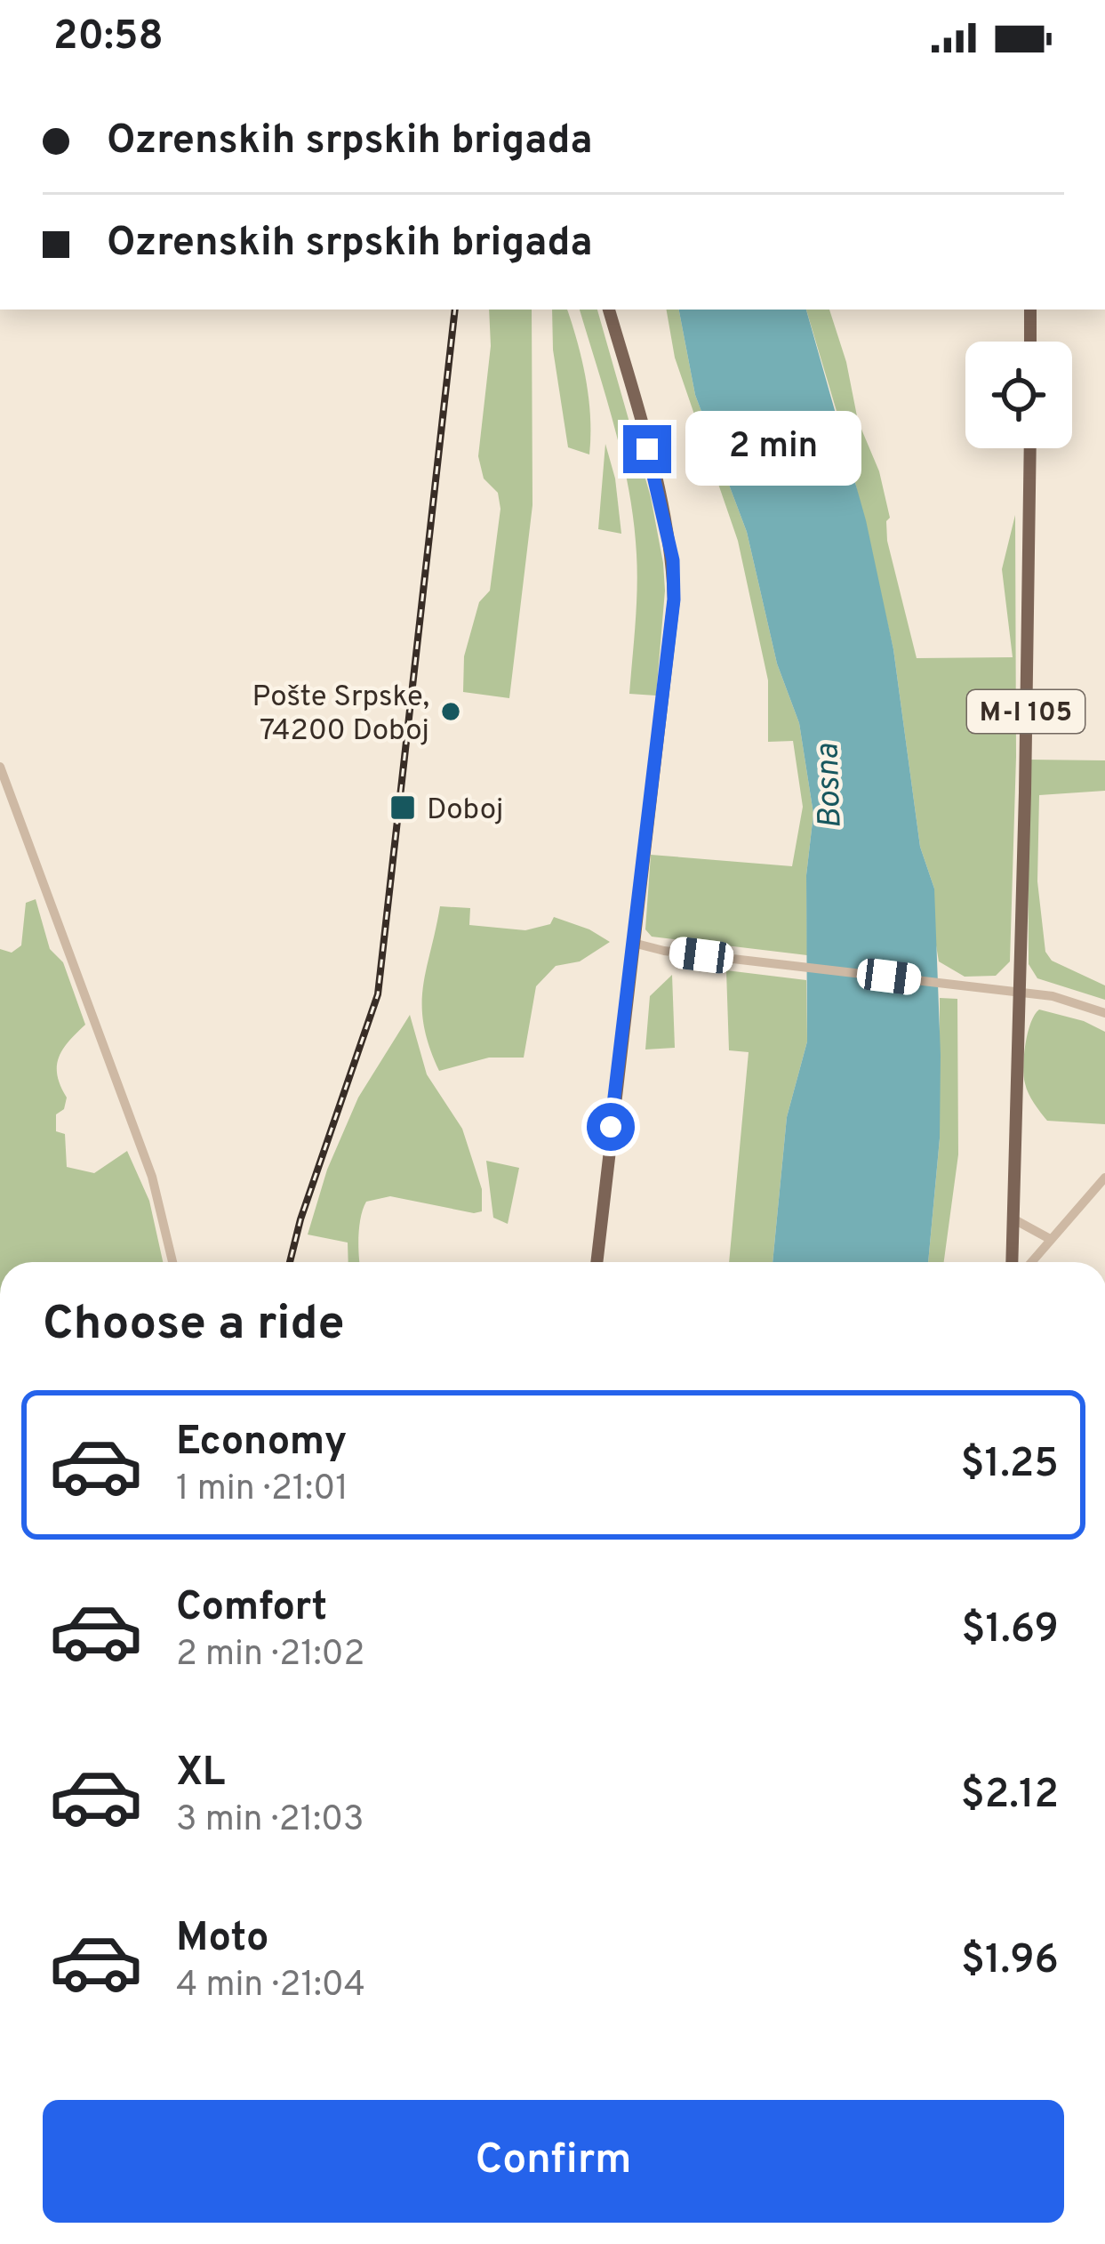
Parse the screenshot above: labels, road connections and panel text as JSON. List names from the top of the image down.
{
  "streets": {
    "main road": ["M-I 105"]
  },
  "water": ["Bosna"],
  "places": {
    "other": ["Pošte Srpske, 74200 Doboj"],
    "transit": ["Doboj"]
  },
  "page": {
    "status": "20:58",
    "banner": ["Ozrenskih srpskih brigada", "Ozrenskih srpskih brigada"],
    "bubble": "2 min",
    "heading": "Choose a ride",
    "list": [
      {
        "name": "Economy",
        "note": "1 min · 21:01",
        "value": "$1.25"
      },
      {
        "name": "Comfort",
        "note": "2 min · 21:02",
        "value": "$1.69"
      },
      {
        "name": "XL",
        "note": "3 min · 21:03",
        "value": "$2.12"
      },
      {
        "name": "Moto",
        "note": "4 min · 21:04",
        "value": "$1.96"
      }
    ],
    "buttons": "Confirm"
  }
}
